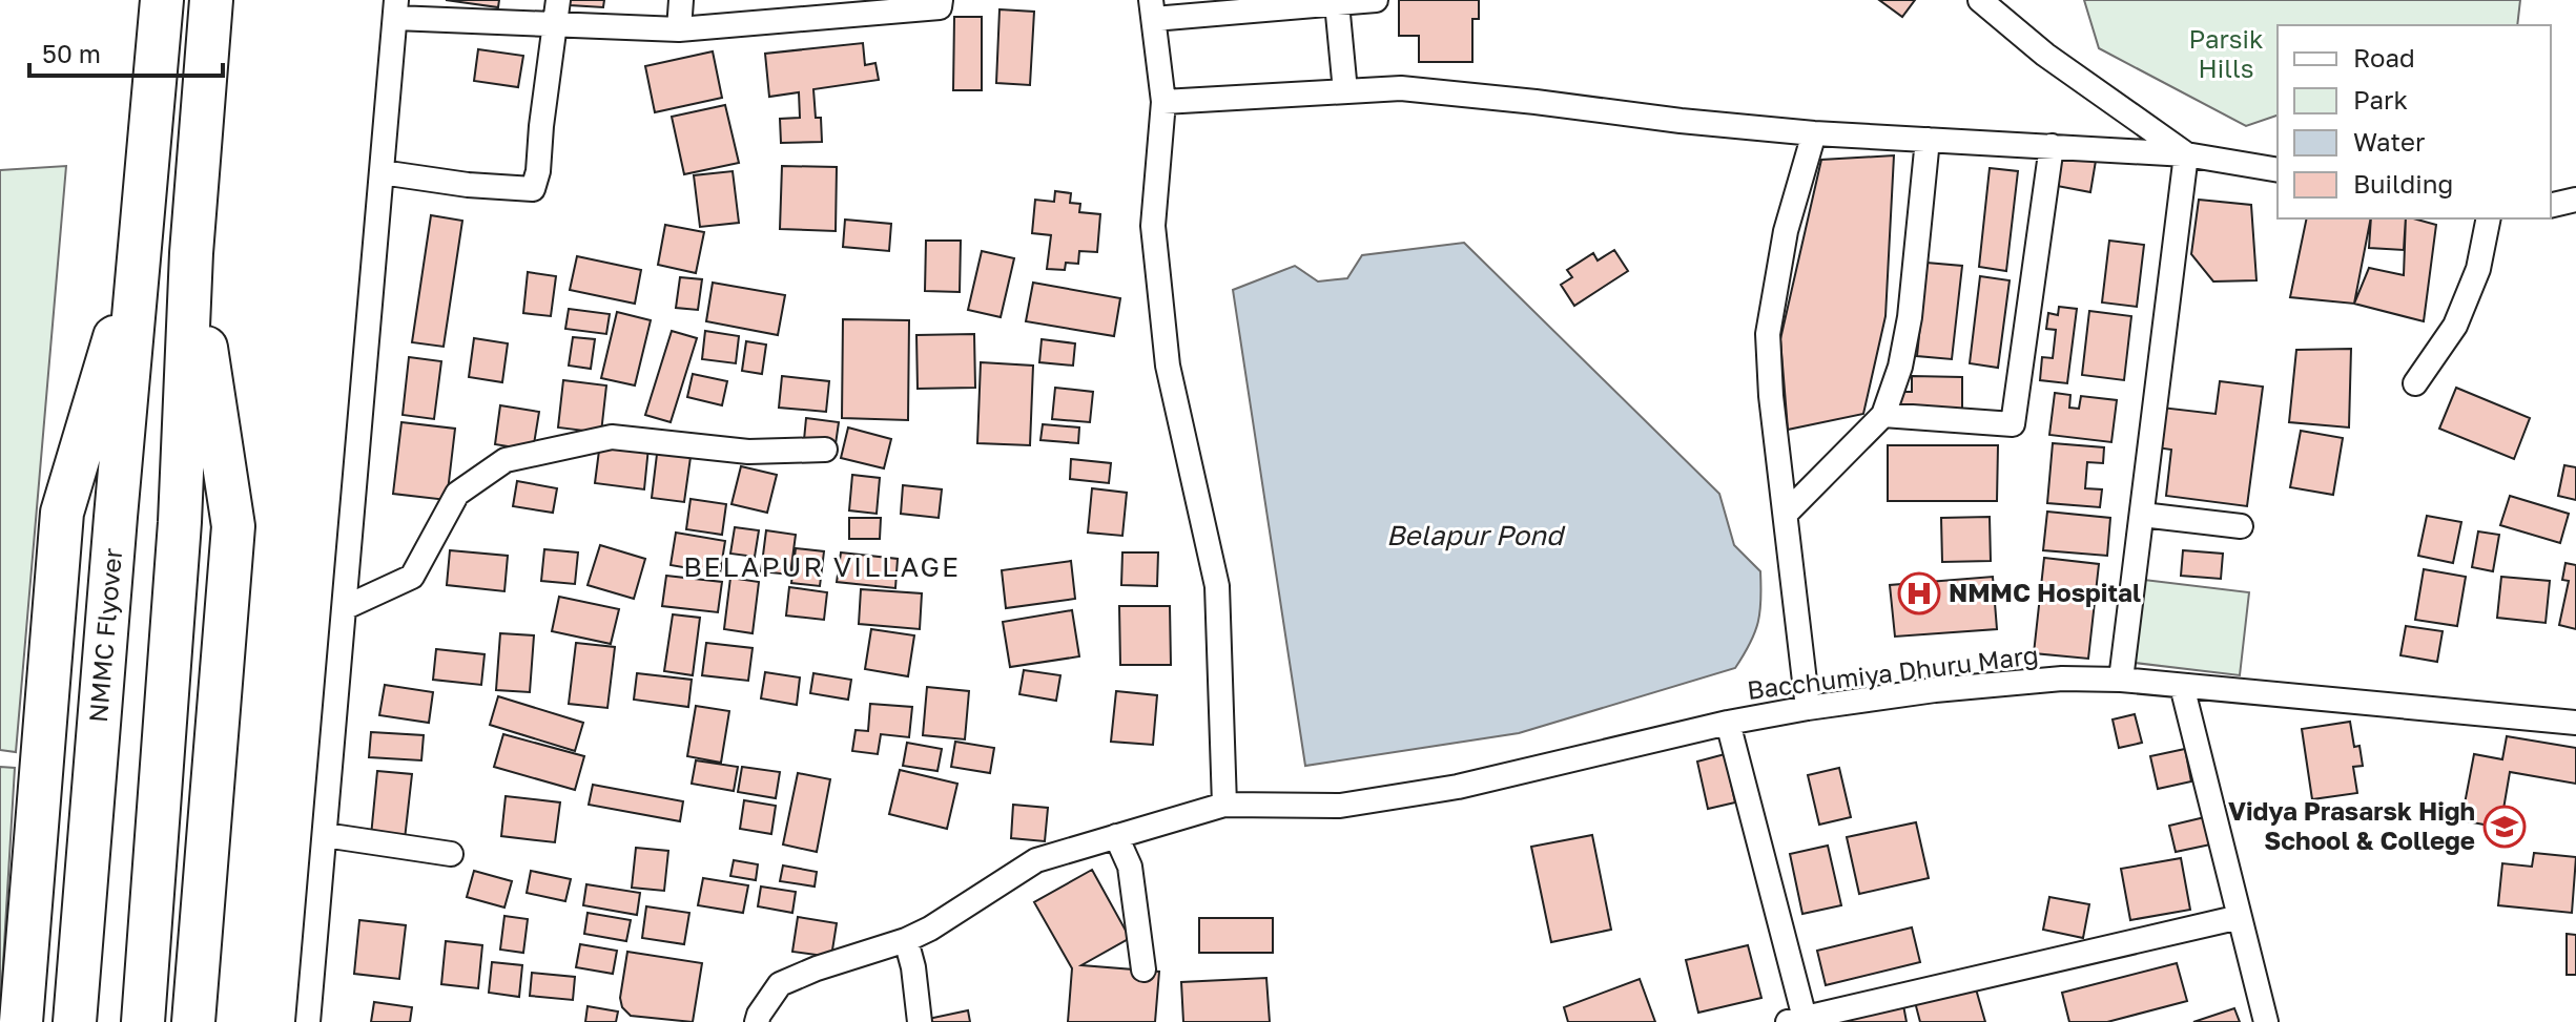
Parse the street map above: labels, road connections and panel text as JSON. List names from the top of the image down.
{
  "streets": {
    "highway": ["NMMC Flyover"],
    "street": ["Bacchumiya Dhuru Marg"]
  },
  "districts": ["BELAPUR VILLAGE"],
  "water": ["Belapur Pond"],
  "parks": ["Parsik Hills"],
  "places": {
    "hospital": ["NMMC Hospital"],
    "school or university": ["Vidya Prasarsk High School & College"]
  },
  "legend": [
    "Road",
    "Park",
    "Water",
    "Building"
  ],
  "scale_bar": "50 m"
}
